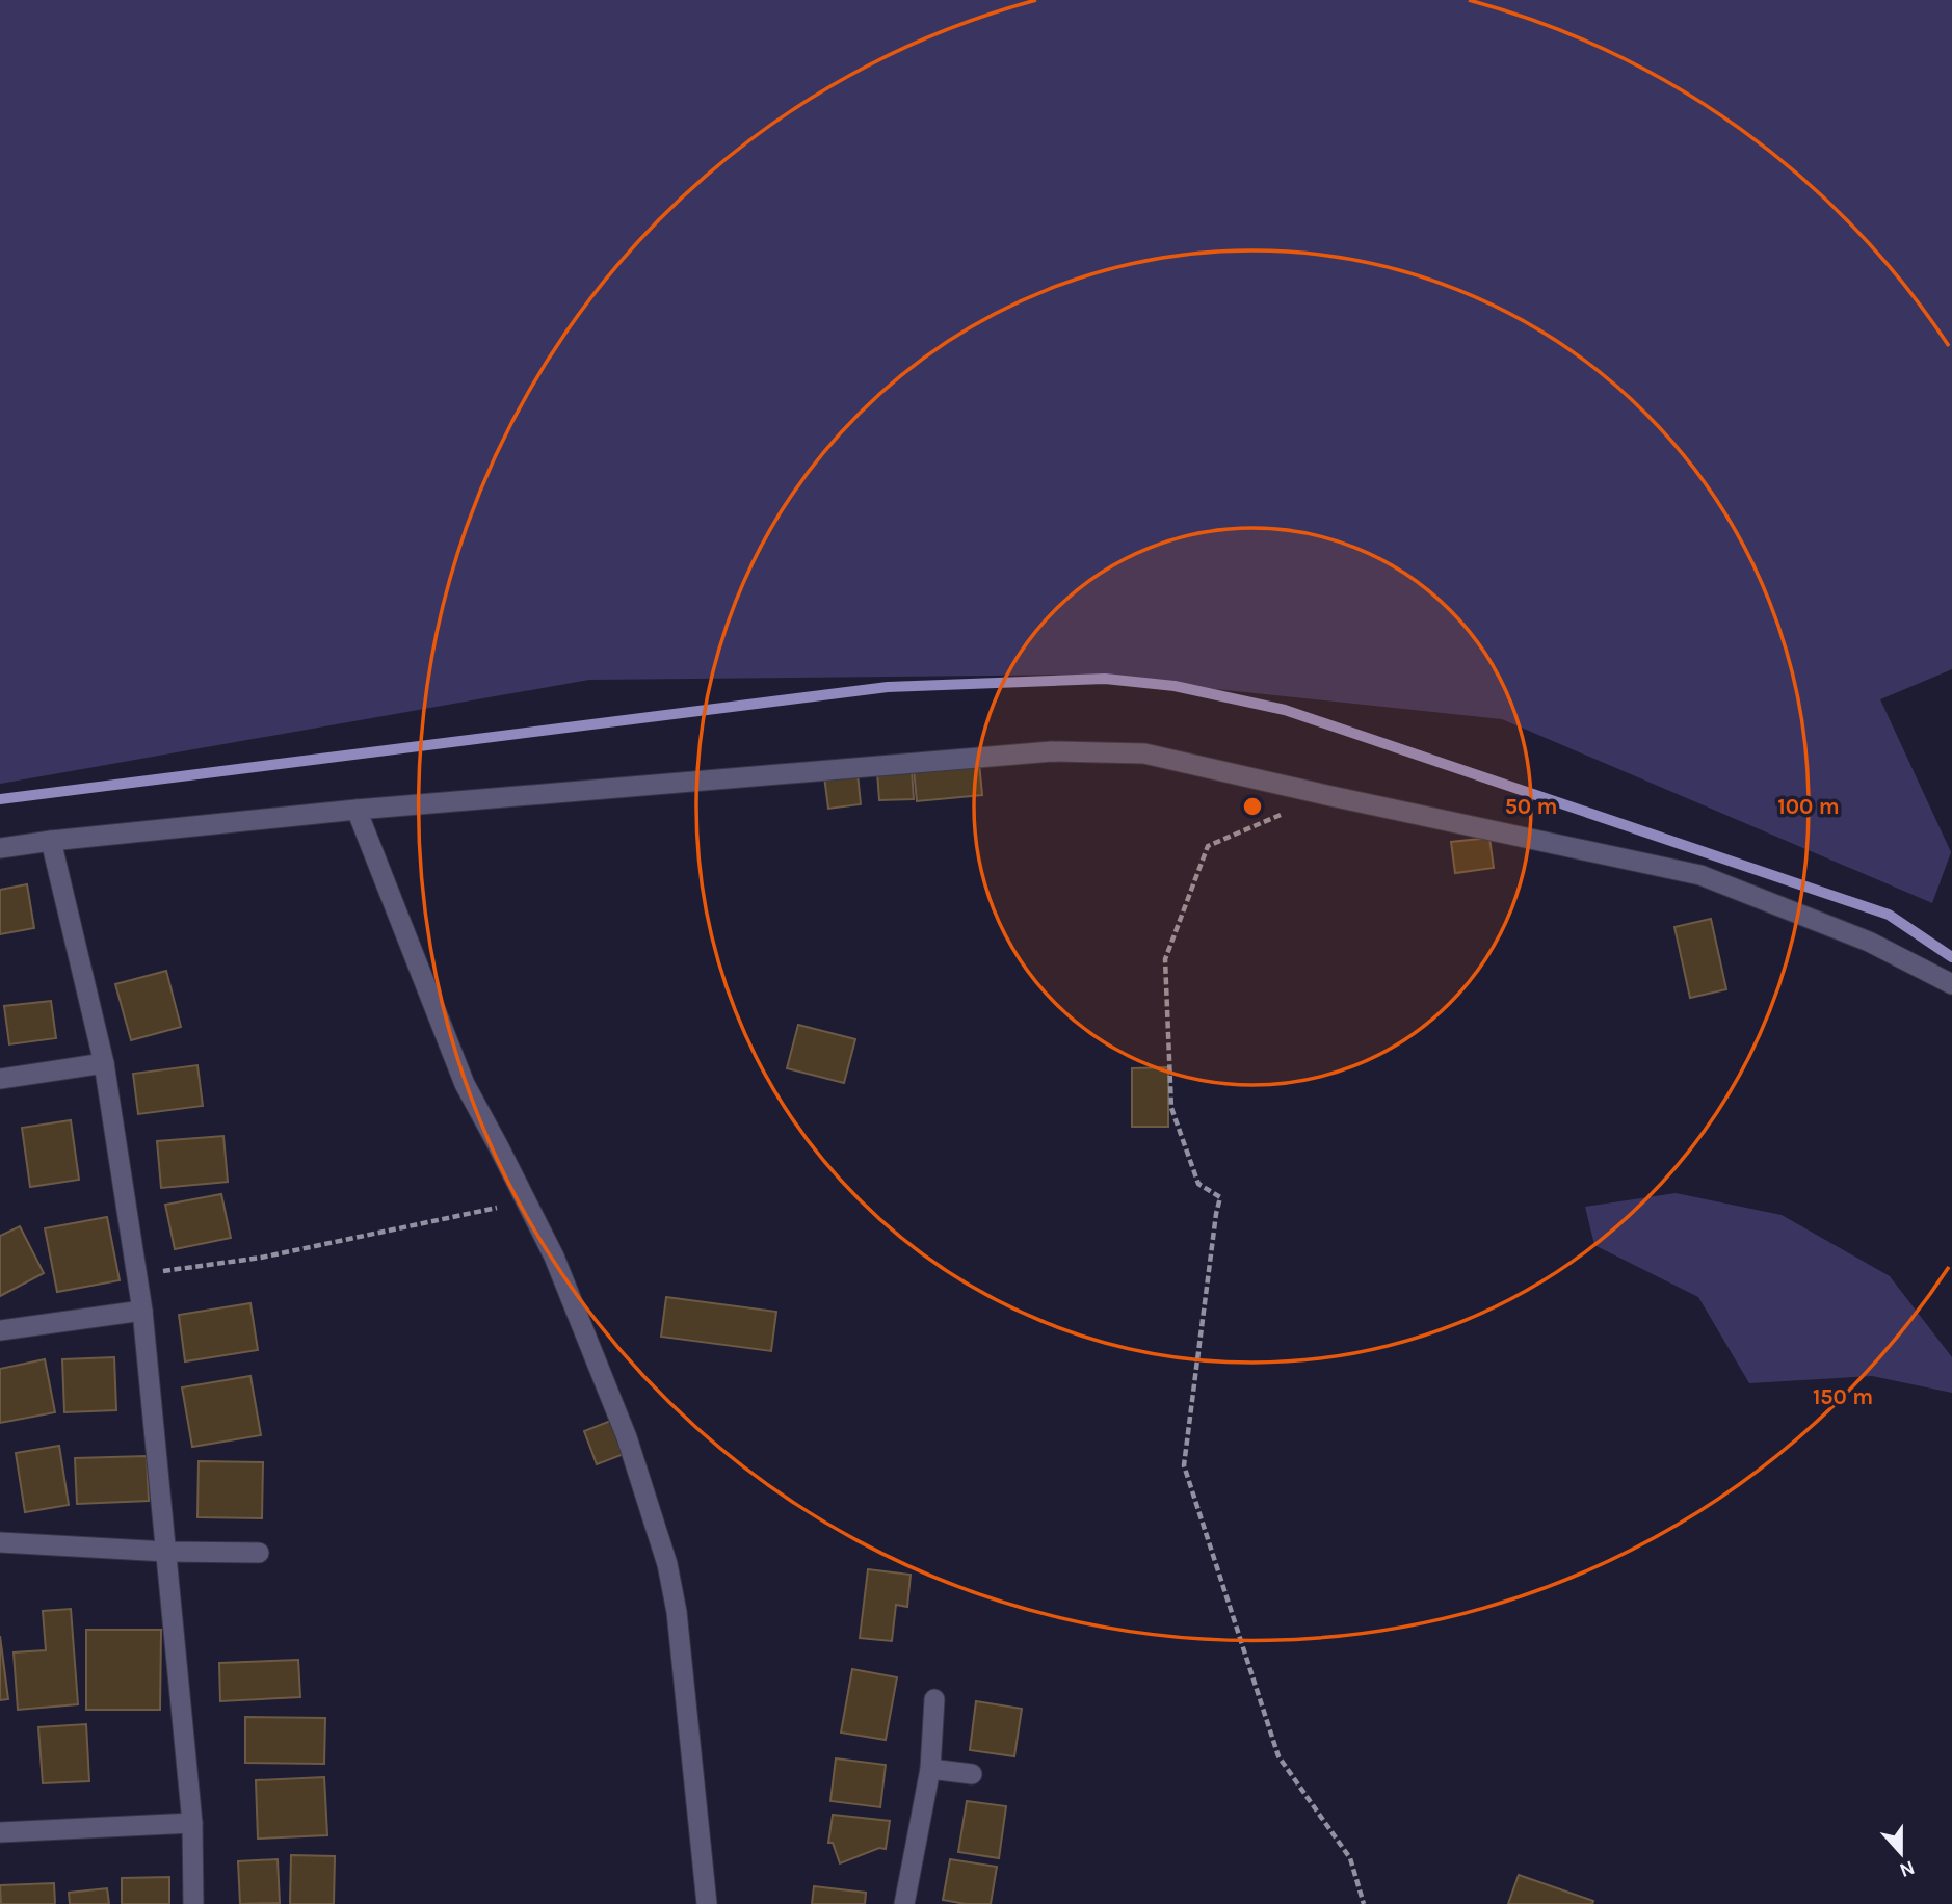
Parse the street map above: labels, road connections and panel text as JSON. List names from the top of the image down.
{
  "north": "bottom",
  "rings": ["50 m", "100 m", "150 m"]
}
